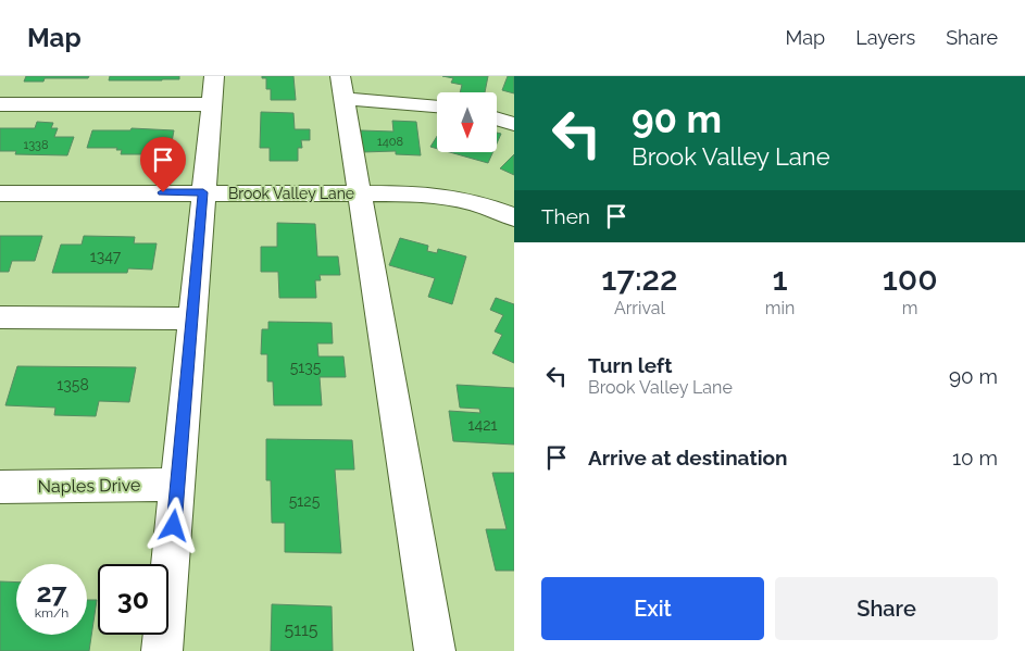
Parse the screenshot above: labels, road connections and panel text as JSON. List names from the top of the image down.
{
  "streets": {
    "street": ["Brook Valley Lane", "Naples Drive"]
  },
  "house_numbers": [
    "1408",
    "1338",
    "1347",
    "5135",
    "1358",
    "1421",
    "5125",
    "5115"
  ],
  "north": "bottom",
  "page": {
    "header": "Map",
    "nav": ["Map", "Layers", "Share"],
    "turn": ["90 m", "Brook Valley Lane"],
    "then": "Then",
    "eta": [
      "17:22",
      "Arrival",
      "1",
      "min",
      "100",
      "m"
    ],
    "list": [
      {
        "name": "Turn left",
        "note": "Brook Valley Lane",
        "value": "90 m"
      },
      {
        "name": "Arrive at destination",
        "value": "10 m"
      }
    ],
    "speed": "27 km/h",
    "limit": "30",
    "buttons": ["Exit", "Share"]
  }
}
